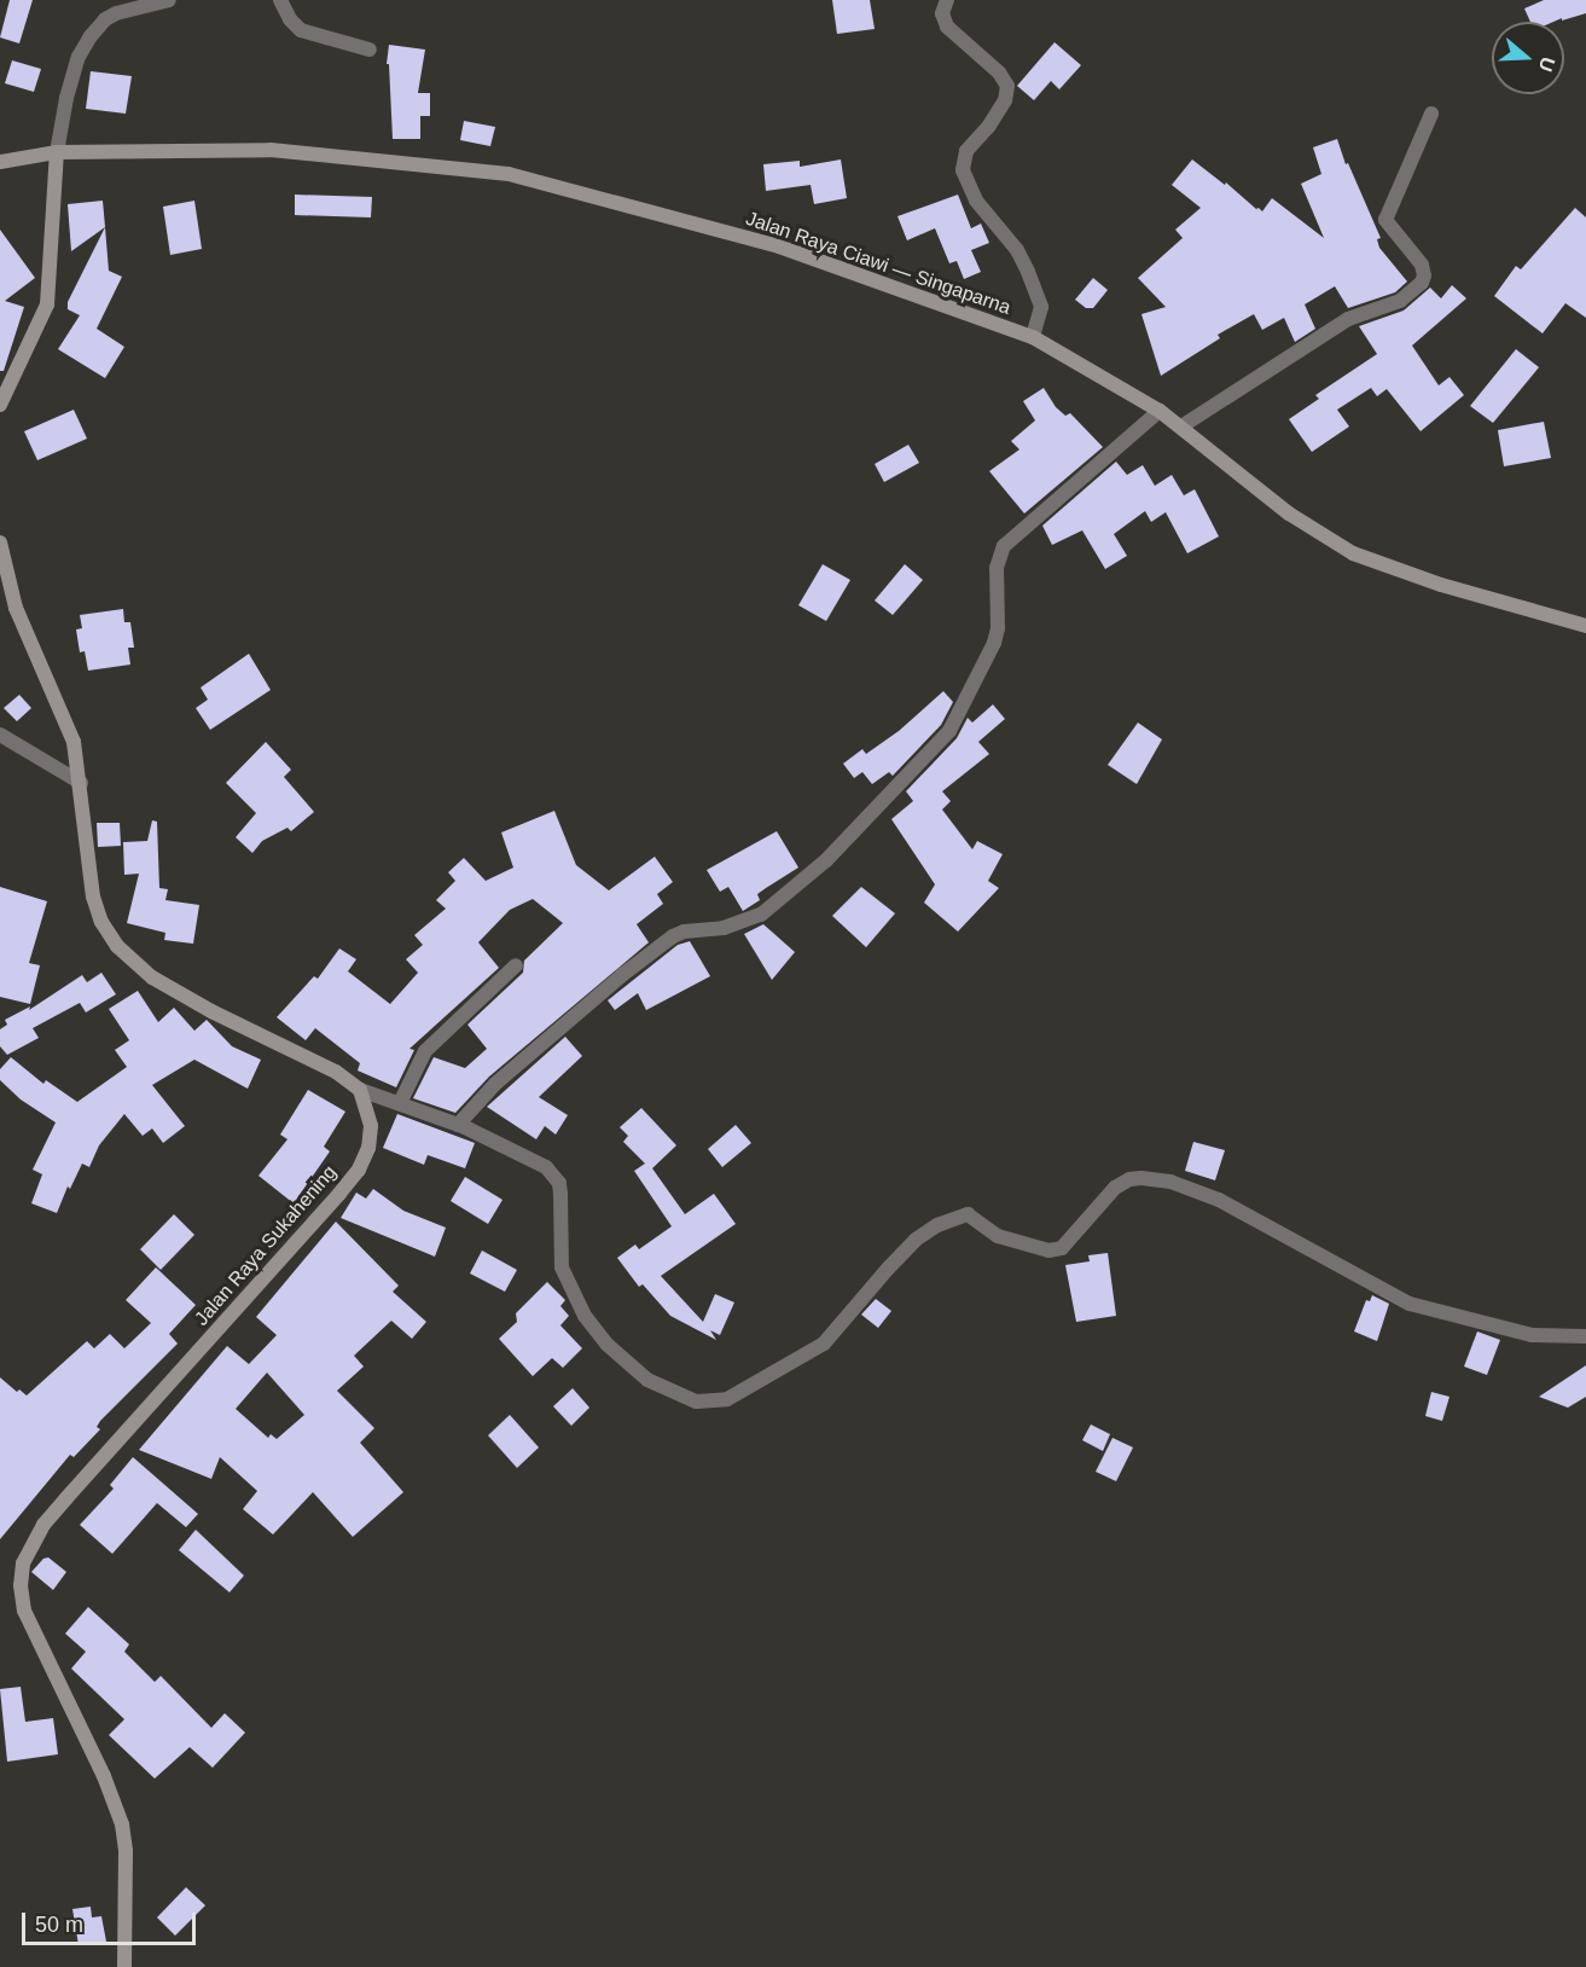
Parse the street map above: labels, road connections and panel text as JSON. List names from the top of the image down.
{
  "streets": {
    "main road": ["Jalan Raya Ciawi — Singaparna", "Jalan Raya Sukahening"]
  },
  "scale_bar": "50 m",
  "north": "right"
}
